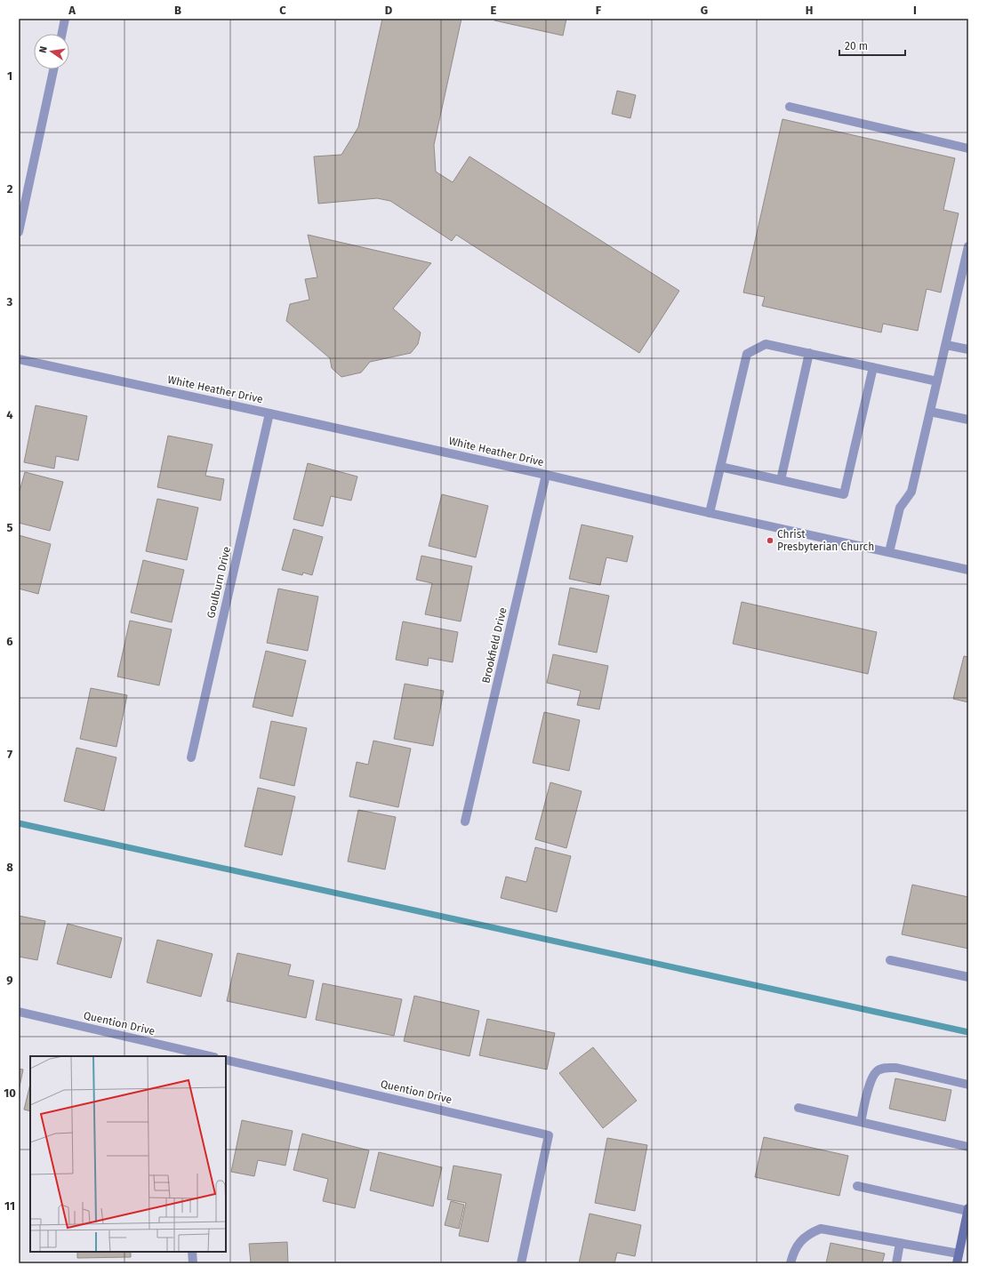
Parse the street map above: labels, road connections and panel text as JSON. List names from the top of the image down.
{
  "streets": {
    "street": [
      "White Heather Drive",
      "Goulburn Drive",
      "Brookfield Drive",
      "Quention Drive"
    ]
  },
  "crossings": [
    ["White Heather Drive", "Goulburn Drive"],
    ["White Heather Drive", "Brookfield Drive"]
  ],
  "places": ["Christ Presbyterian Church"],
  "scale_bar": "20 m",
  "north": "left",
  "grid": {
    "columns": [
      "A",
      "B",
      "C",
      "D",
      "E",
      "F",
      "G",
      "H",
      "I"
    ],
    "rows": [
      "1",
      "2",
      "3",
      "4",
      "5",
      "6",
      "7",
      "8",
      "9",
      "10",
      "11"
    ]
  }
}
